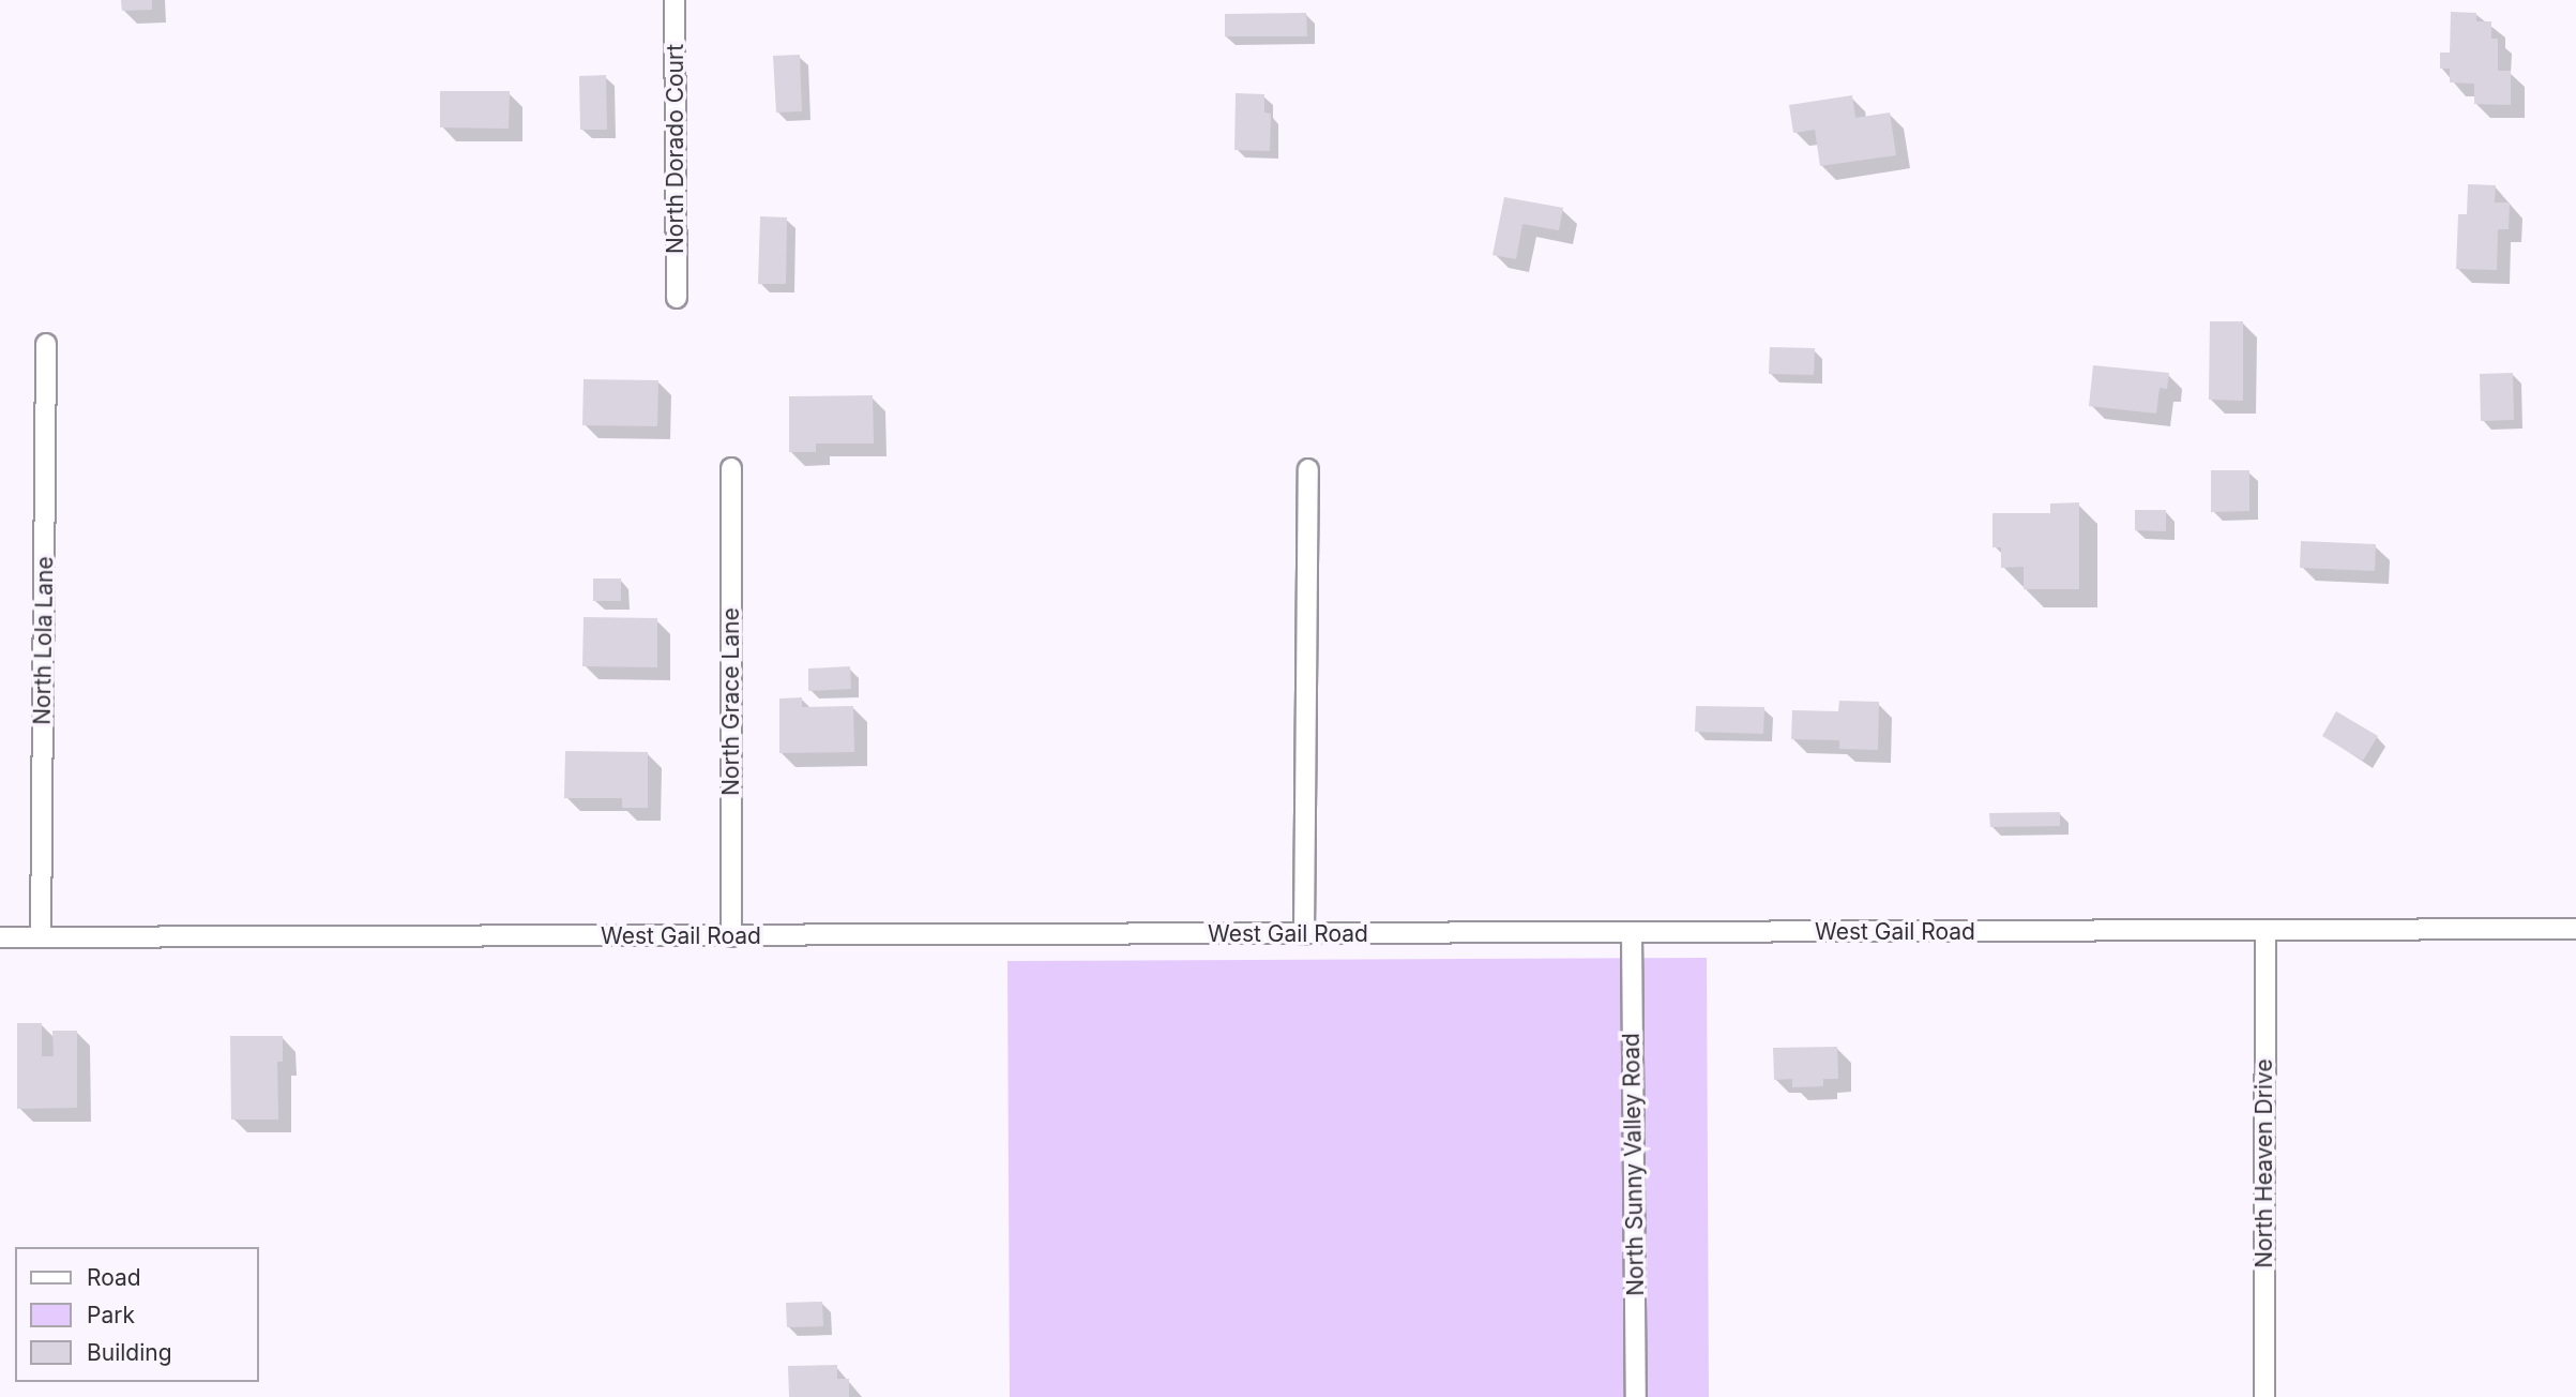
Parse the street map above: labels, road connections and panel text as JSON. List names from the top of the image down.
{
  "streets": {
    "street": [
      "North Dorado Court",
      "North Lola Lane",
      "North Grace Lane",
      "West Gail Road",
      "North Heaven Drive",
      "North Sunny Valley Road"
    ]
  },
  "crossings": [
    ["North Lola Lane", "West Gail Road"],
    ["North Grace Lane", "West Gail Road"],
    ["West Gail Road", "North Heaven Drive"],
    ["West Gail Road", "North Sunny Valley Road"]
  ],
  "legend": ["Road", "Park", "Building"]
}
